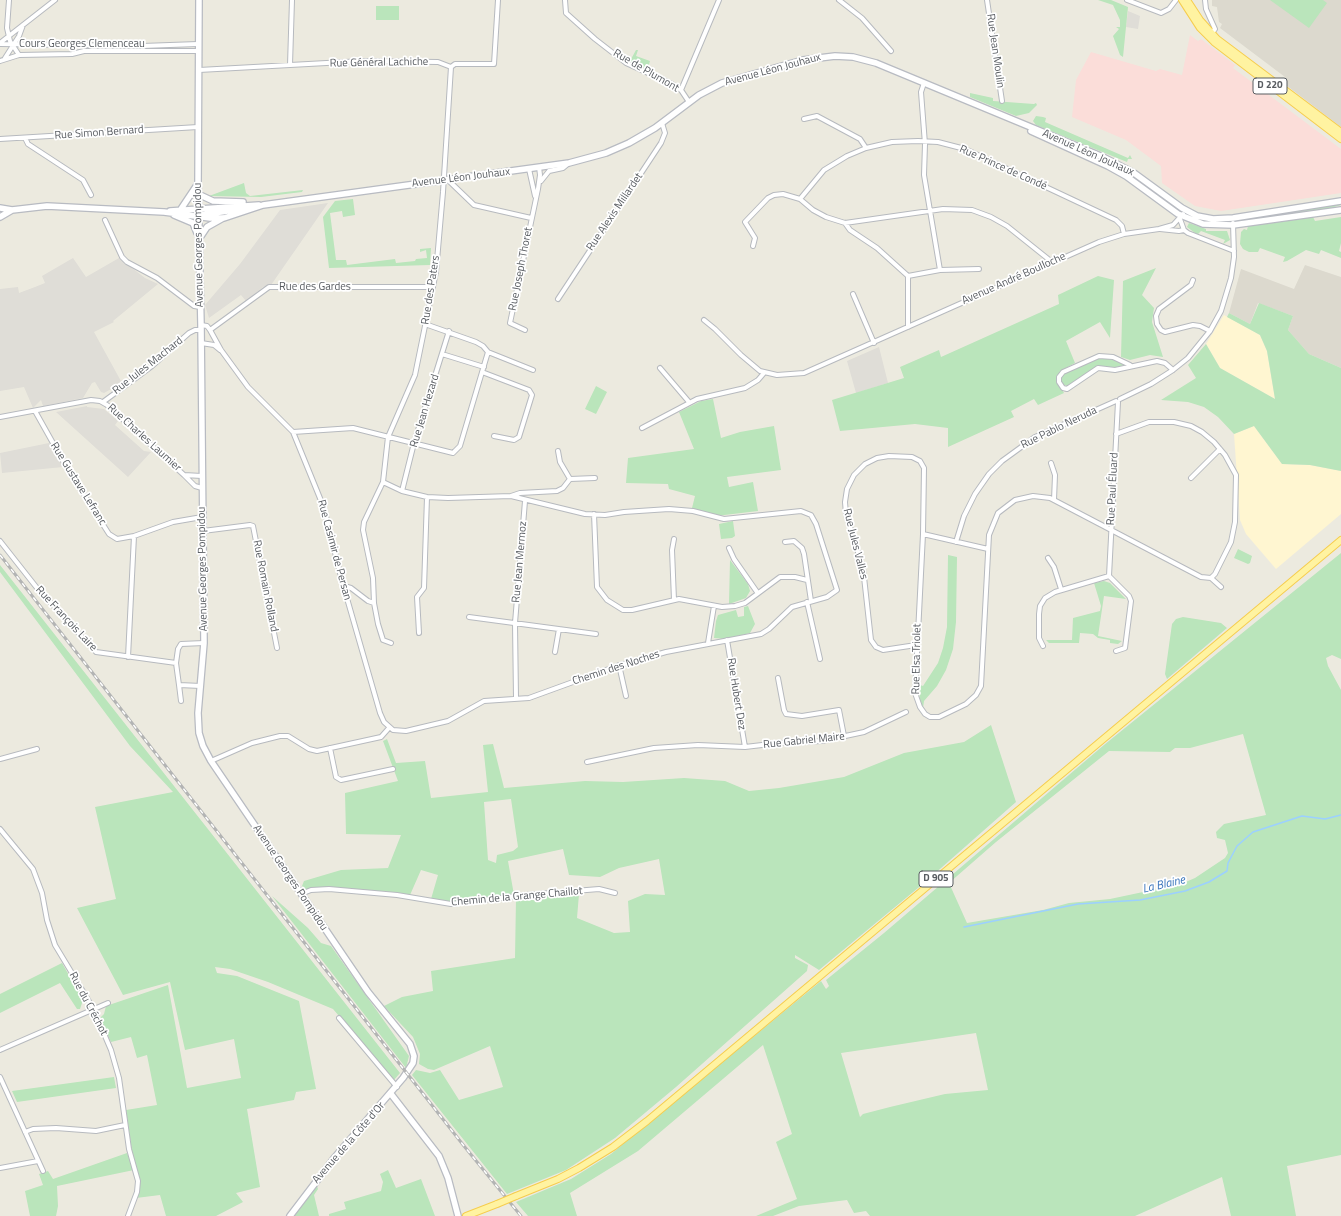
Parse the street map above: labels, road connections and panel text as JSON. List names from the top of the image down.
{
  "streets": {
    "main road": [
      "Avenue Léon Jouhaux",
      "D 220",
      "Avenue Georges Pompidou",
      "D 905",
      "Avenue de la Côte d'Or"
    ],
    "street": [
      "Cours Georges Clemenceau",
      "Rue Jean Moulin",
      "Rue Général Lachiche",
      "Rue de Plumont",
      "Rue Simon Bernard",
      "Rue Prince de Condé",
      "Rue Alexis Millardet",
      "Rue Joseph Thoret",
      "Avenue André Boulloche",
      "Rue des Gardes",
      "Rue des Paters",
      "Rue Jules Machard",
      "Rue Jean Hezard",
      "Rue Pablo Neruda",
      "Rue Charles Laumier",
      "Rue Gustave Lefranc",
      "Rue Paul Éluard",
      "Rue Jules Valles",
      "Rue Casimir de Persan",
      "Rue Jean Mermoz",
      "Rue Romain Rolland",
      "Rue François Laire",
      "Rue Elsa Triolet",
      "Chemin des Noches",
      "Rue Hubert Dez",
      "Rue Gabriel Maire",
      "Chemin de la Grange Chaillot",
      "Rue du Créchot"
    ]
  },
  "crossings": [
    ["Cours Georges Clemenceau", "Avenue Georges Pompidou"],
    ["Rue Général Lachiche", "Avenue Georges Pompidou"],
    ["Rue Général Lachiche", "Rue des Paters"],
    ["Avenue Léon Jouhaux", "Rue de Plumont"],
    ["Avenue Léon Jouhaux", "Rue Alexis Millardet"],
    ["Avenue Léon Jouhaux", "Avenue Georges Pompidou"],
    ["Avenue Léon Jouhaux", "Rue Joseph Thoret"],
    ["Avenue Léon Jouhaux", "Rue des Paters"],
    ["Avenue Léon Jouhaux", "Rue Pablo Neruda"],
    ["Rue Simon Bernard", "Avenue Georges Pompidou"],
    ["Rue Prince de Condé", "Avenue André Boulloche"],
    ["Avenue Georges Pompidou", "Rue Jules Machard"],
    ["Avenue Georges Pompidou", "Rue Charles Laumier"],
    ["Avenue Georges Pompidou", "Rue Gustave Lefranc"],
    ["Avenue Georges Pompidou", "Rue Romain Rolland"],
    ["Avenue Georges Pompidou", "Chemin de la Grange Chaillot"],
    ["Avenue Georges Pompidou", "Avenue de la Côte d'Or"],
    ["Rue des Gardes", "Rue des Paters"],
    ["Rue des Gardes", "Rue Casimir de Persan"],
    ["Rue Jules Machard", "Rue Charles Laumier"],
    ["Rue Jules Machard", "Rue Gustave Lefranc"],
    ["Rue Pablo Neruda", "Rue Paul Éluard"],
    ["Rue Paul Éluard", "Rue Elsa Triolet"],
    ["Rue Jules Valles", "Rue Elsa Triolet"],
    ["Rue Casimir de Persan", "Chemin des Noches"],
    ["Rue Jean Mermoz", "Chemin des Noches"],
    ["Chemin des Noches", "Rue Hubert Dez"],
    ["Rue Hubert Dez", "Rue Gabriel Maire"]
  ],
  "water": ["La Blaine"]
}
